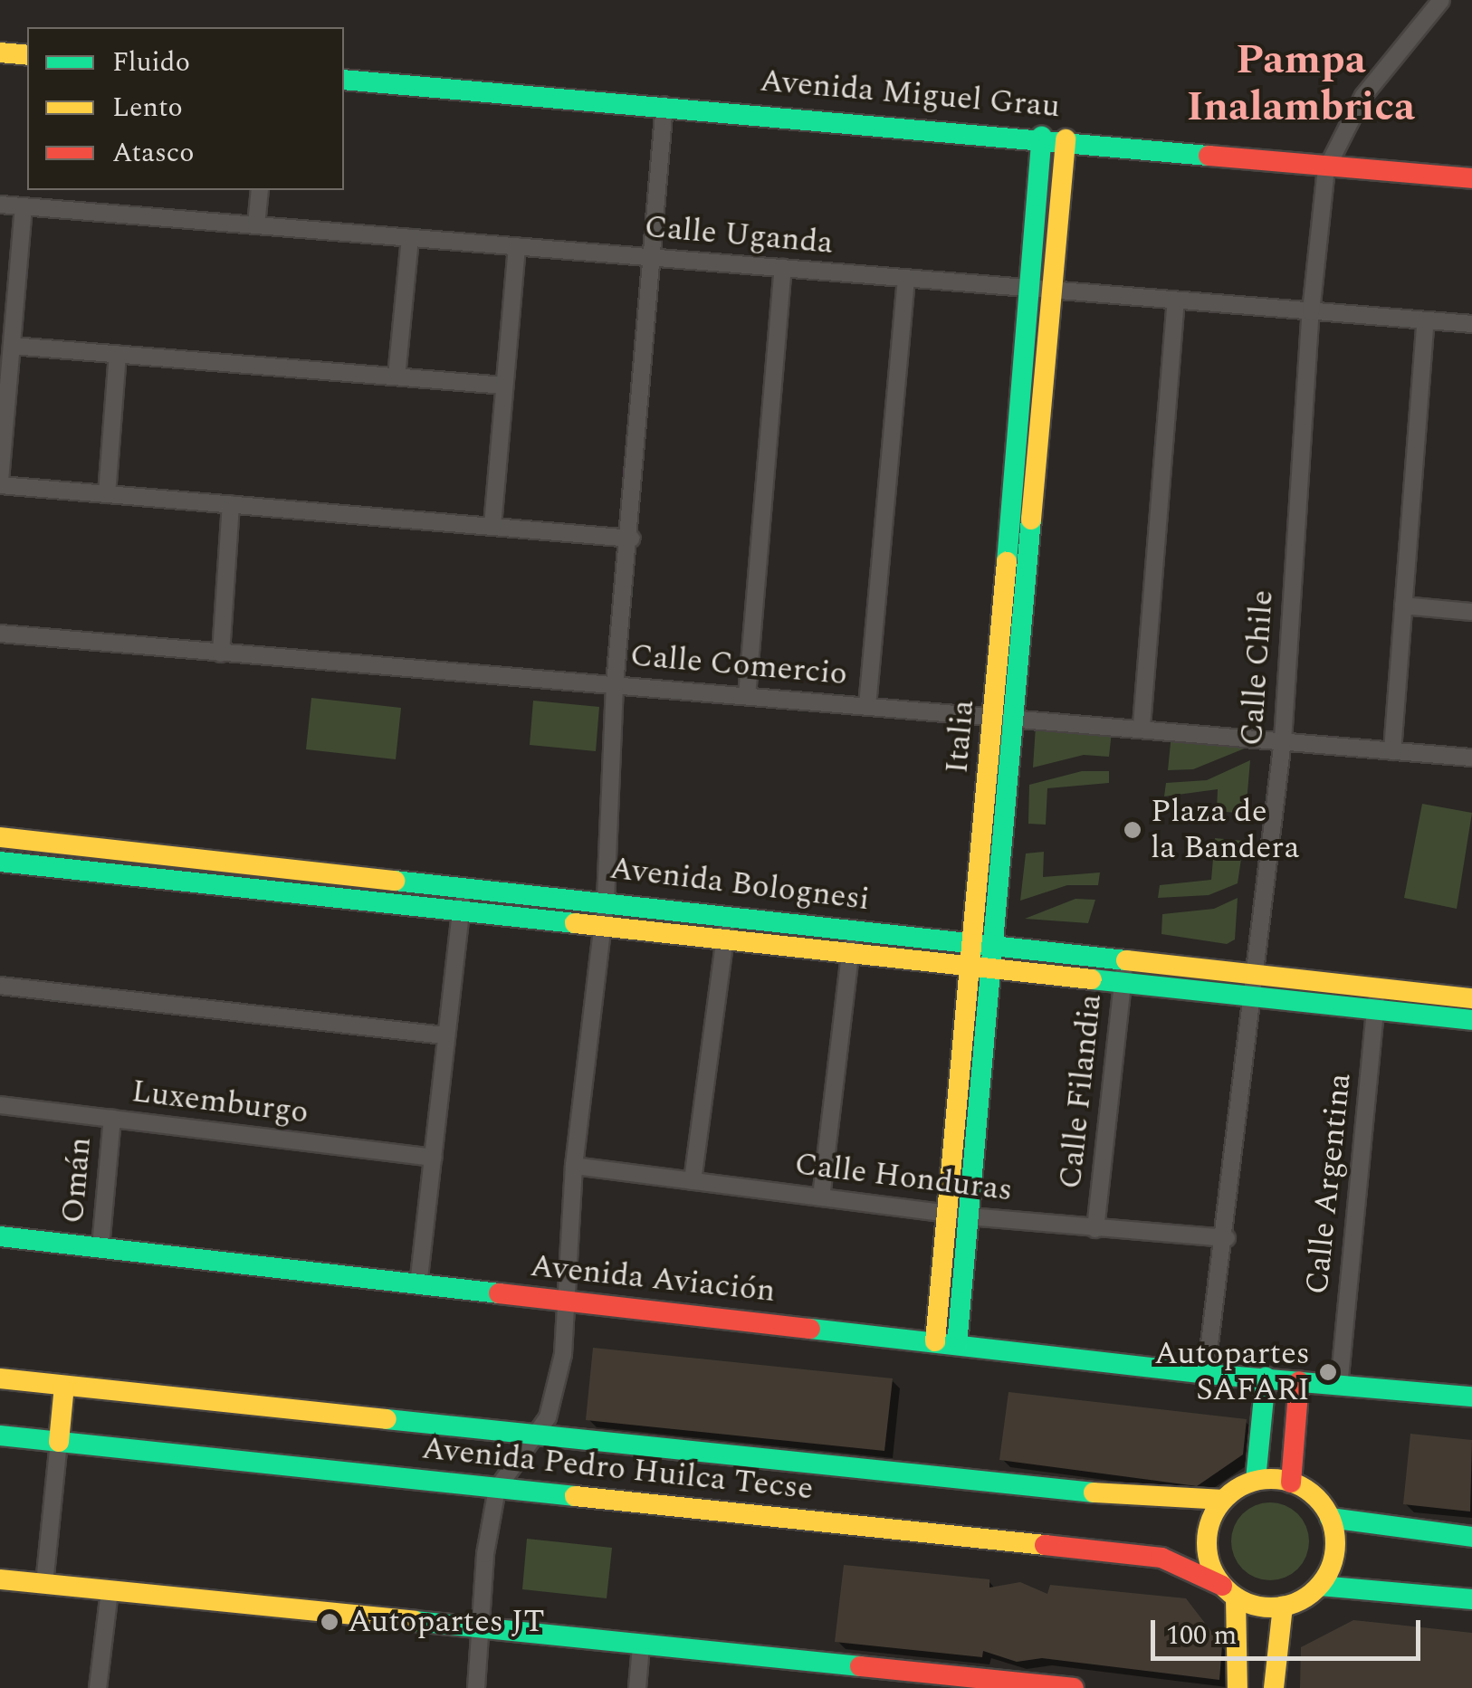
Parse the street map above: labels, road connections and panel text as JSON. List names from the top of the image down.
{
  "streets": {
    "street": [
      "Avenida Miguel Grau",
      "Calle Uganda",
      "Calle Comercio",
      "Calle Chile",
      "Italia",
      "Avenida Bolognesi",
      "Calle Filandia",
      "Luxemburgo",
      "Calle Honduras",
      "Omán",
      "Calle Argentina",
      "Avenida Aviación",
      "Avenida Pedro Huilca Tecse"
    ]
  },
  "crossings": [
    ["Avenida Miguel Grau", "Calle Chile"],
    ["Avenida Miguel Grau", "Italia"],
    ["Calle Uganda", "Calle Chile"],
    ["Calle Uganda", "Italia"],
    ["Calle Comercio", "Calle Chile"],
    ["Calle Comercio", "Italia"],
    ["Calle Chile", "Avenida Bolognesi"],
    ["Calle Chile", "Calle Honduras"],
    ["Calle Chile", "Avenida Aviación"],
    ["Italia", "Avenida Bolognesi"],
    ["Italia", "Calle Honduras"],
    ["Italia", "Avenida Aviación"],
    ["Avenida Bolognesi", "Calle Filandia"],
    ["Avenida Bolognesi", "Calle Argentina"],
    ["Calle Filandia", "Calle Honduras"],
    ["Luxemburgo", "Omán"],
    ["Omán", "Avenida Aviación"],
    ["Calle Argentina", "Avenida Aviación"]
  ],
  "districts": ["Pampa Inalambrica"],
  "places": ["Plaza de la Bandera", "Autopartes SAFARI", "Autopartes JT"],
  "legend": ["Fluido", "Lento", "Atasco"],
  "scale_bar": "100 m"
}
